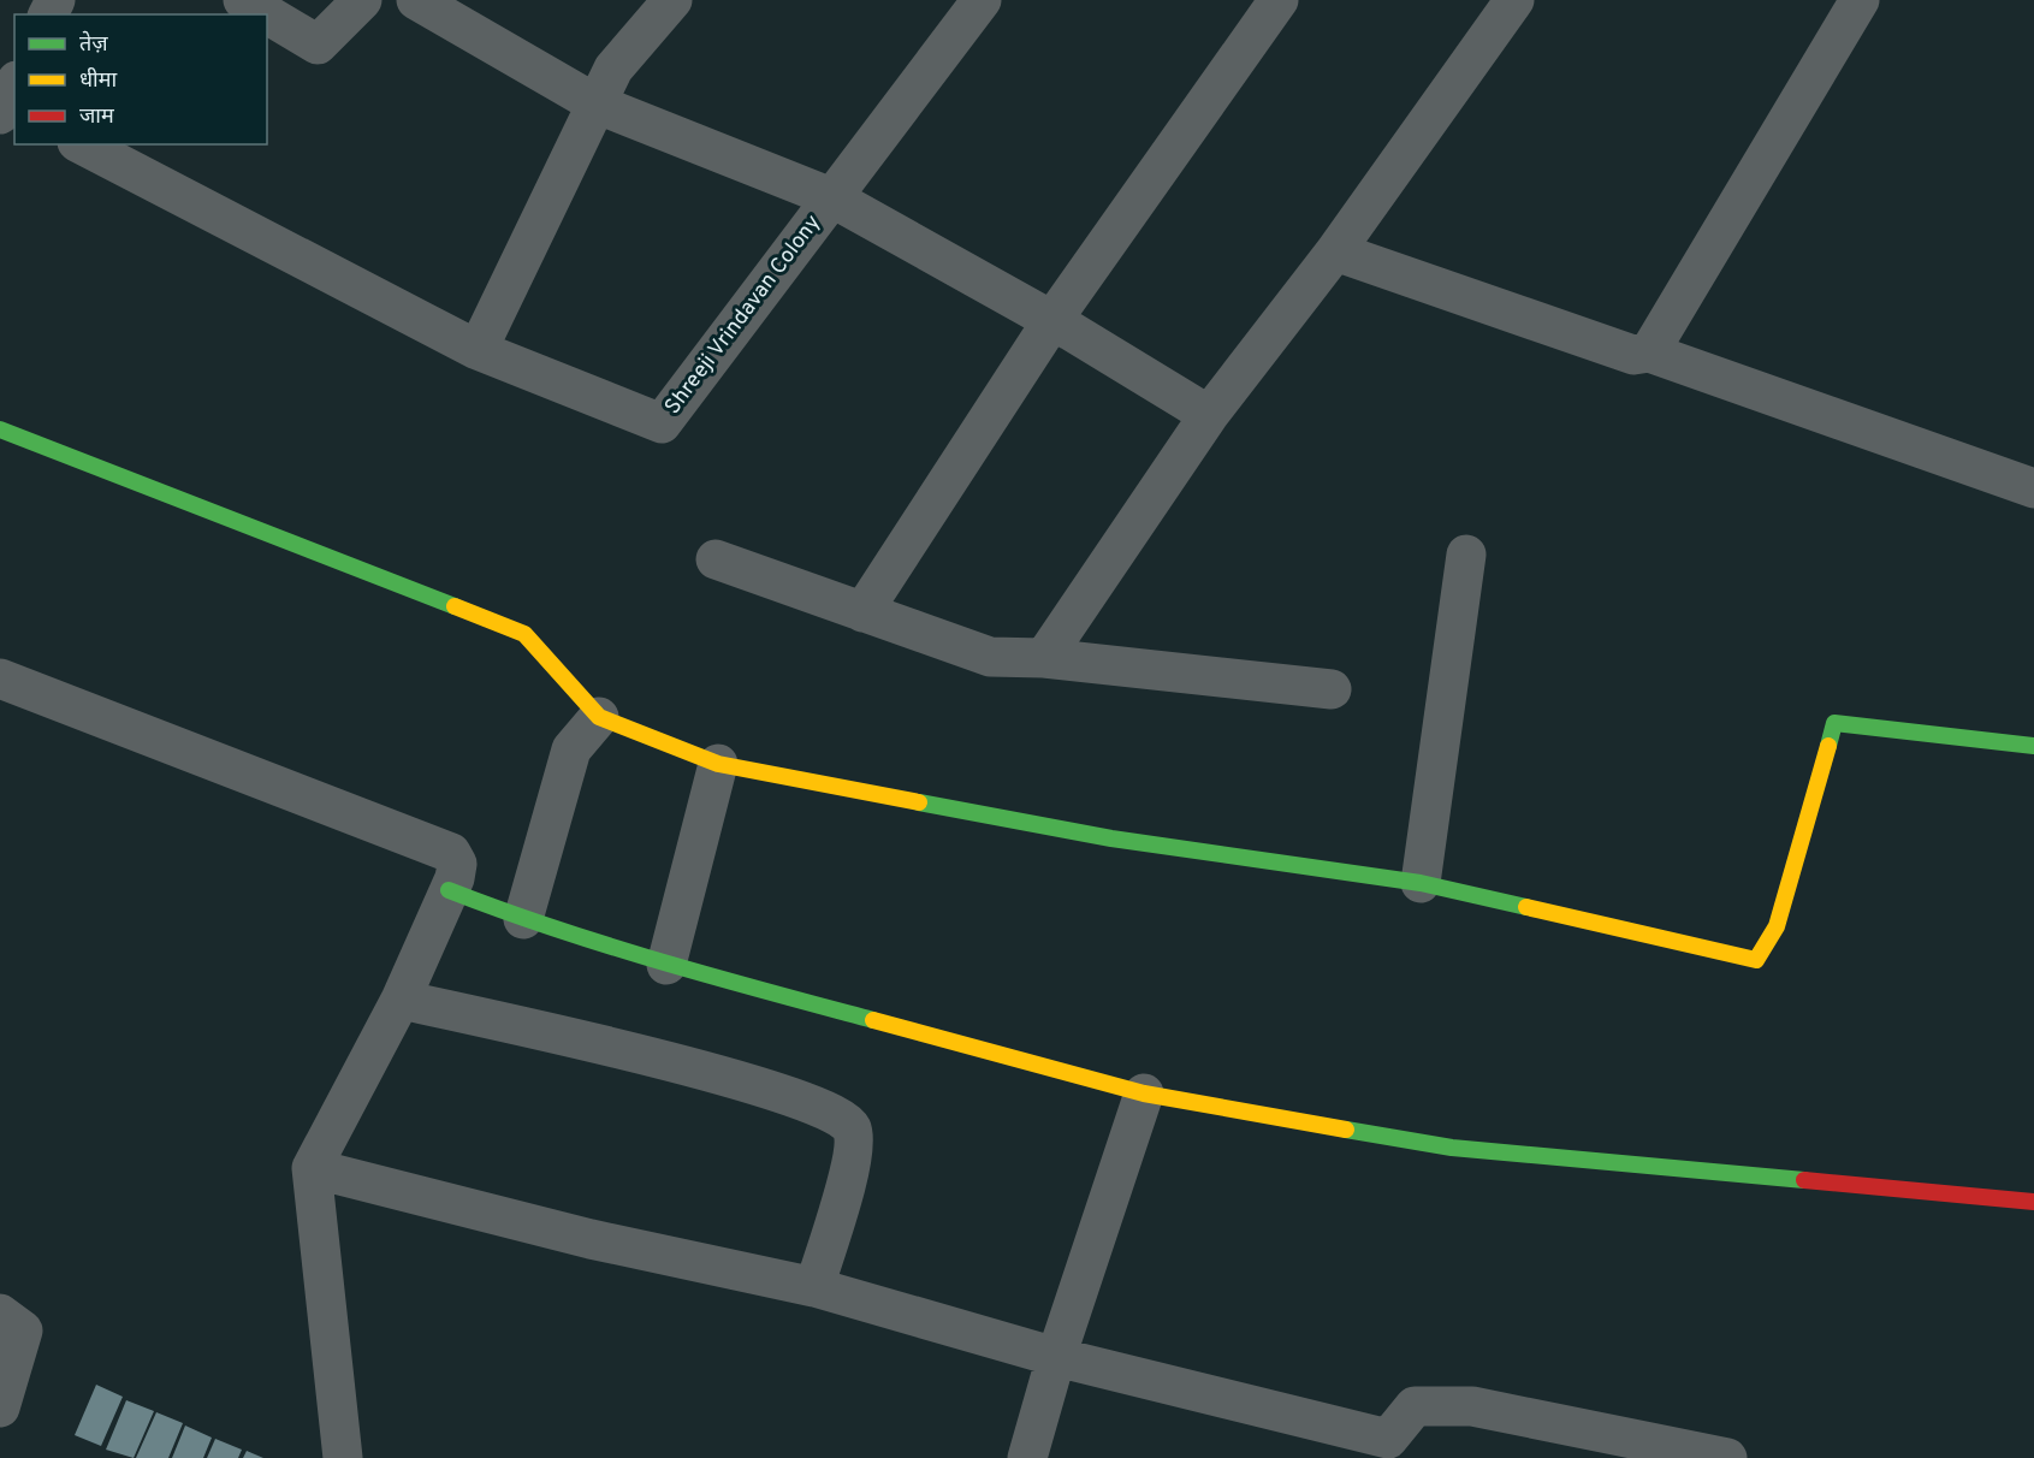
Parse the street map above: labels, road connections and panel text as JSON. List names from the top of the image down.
{
  "streets": {
    "street": ["Shreeji Vrindavan Colony"]
  },
  "legend": ["तेज़", "धीमा", "जाम"]
}
